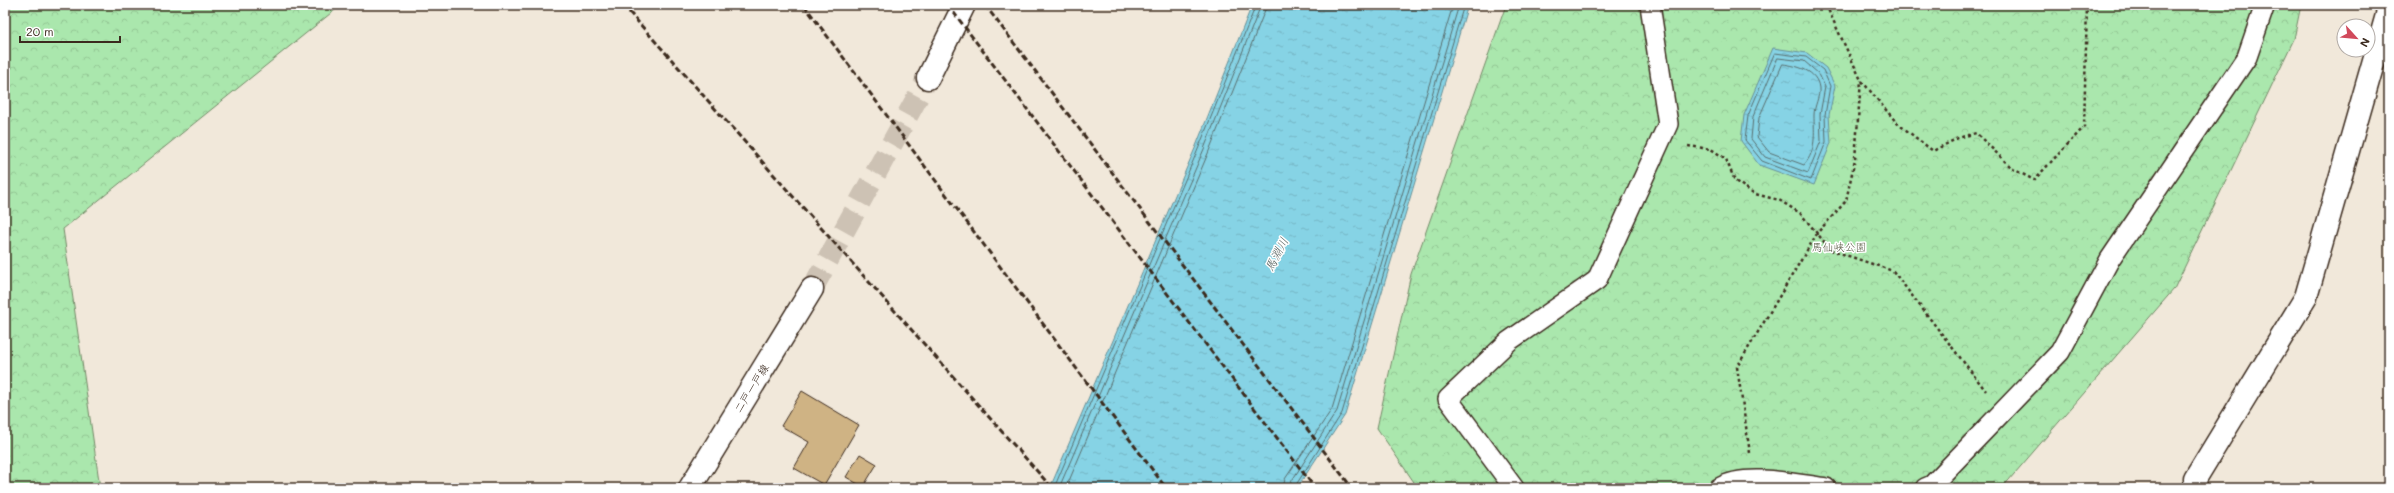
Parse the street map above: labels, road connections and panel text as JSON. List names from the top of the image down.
{
  "streets": {
    "street": ["二戸一戸線"]
  },
  "water": ["馬淵川"],
  "parks": ["馬仙峡公園"],
  "scale_bar": "20 m",
  "north": "bottom right"
}
